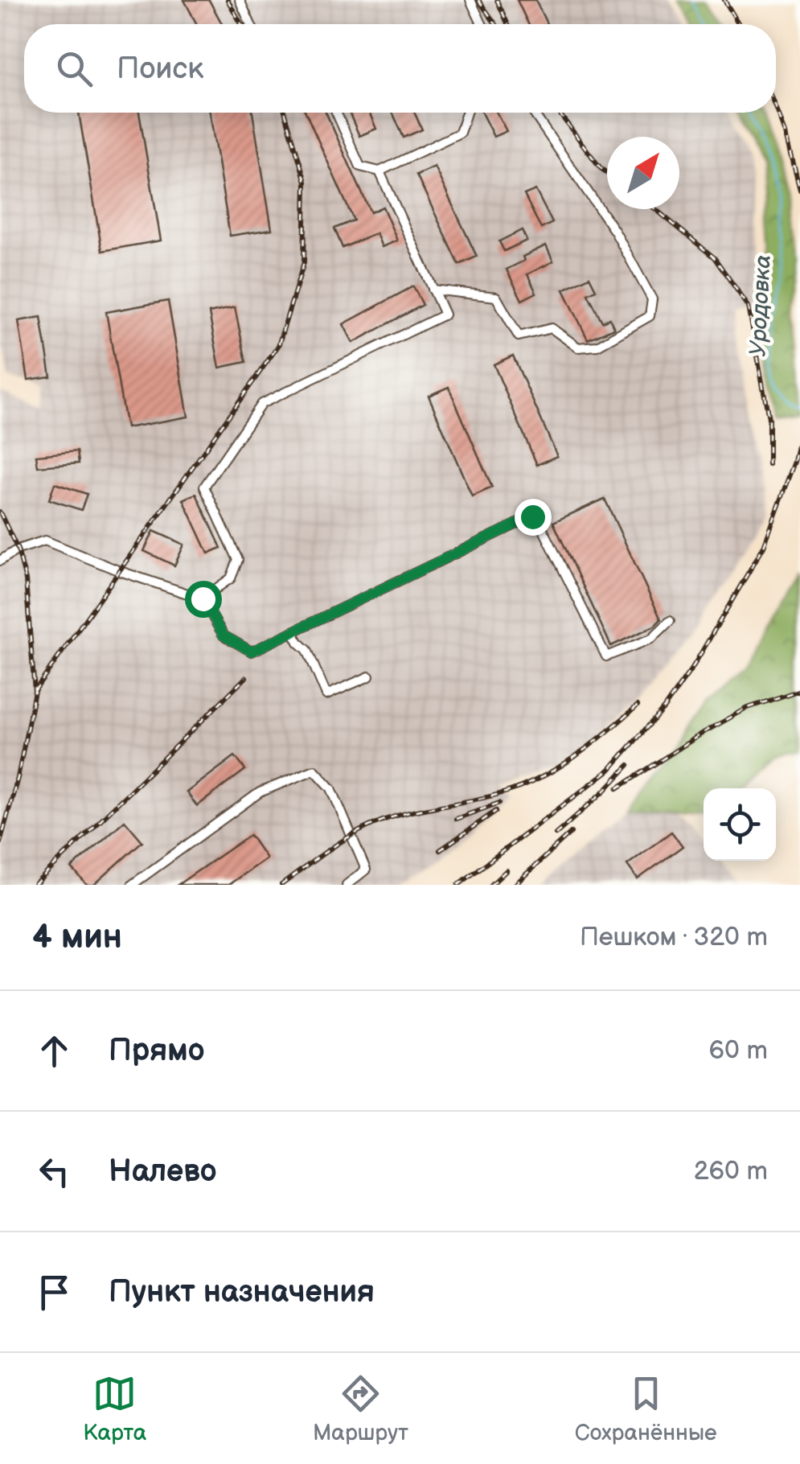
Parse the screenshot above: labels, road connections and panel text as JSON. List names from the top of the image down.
{
  "water": ["Уродовка"],
  "north": "top right",
  "page": {
    "search": "Поиск",
    "heading": ["4 мин", "Пешком · 320 m"],
    "list": [
      ["Прямо", "60 m"],
      ["Налево", "260 m"],
      "Пункт назначения"
    ],
    "nav": ["Карта", "Маршрут", "Сохранённые"]
  }
}
